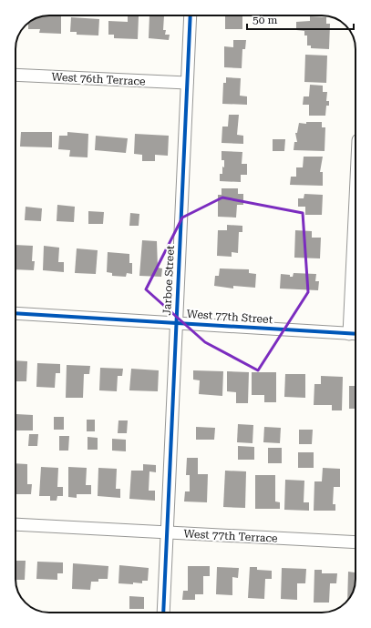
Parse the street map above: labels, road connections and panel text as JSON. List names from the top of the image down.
{
  "streets": {
    "street": [
      "West 76th Terrace",
      "Jarboe Street",
      "West 77th Street",
      "West 77th Terrace"
    ]
  },
  "crossings": [
    ["West 76th Terrace", "Jarboe Street"],
    ["Jarboe Street", "West 77th Street"],
    ["Jarboe Street", "West 77th Terrace"]
  ],
  "scale_bar": "50 m"
}
